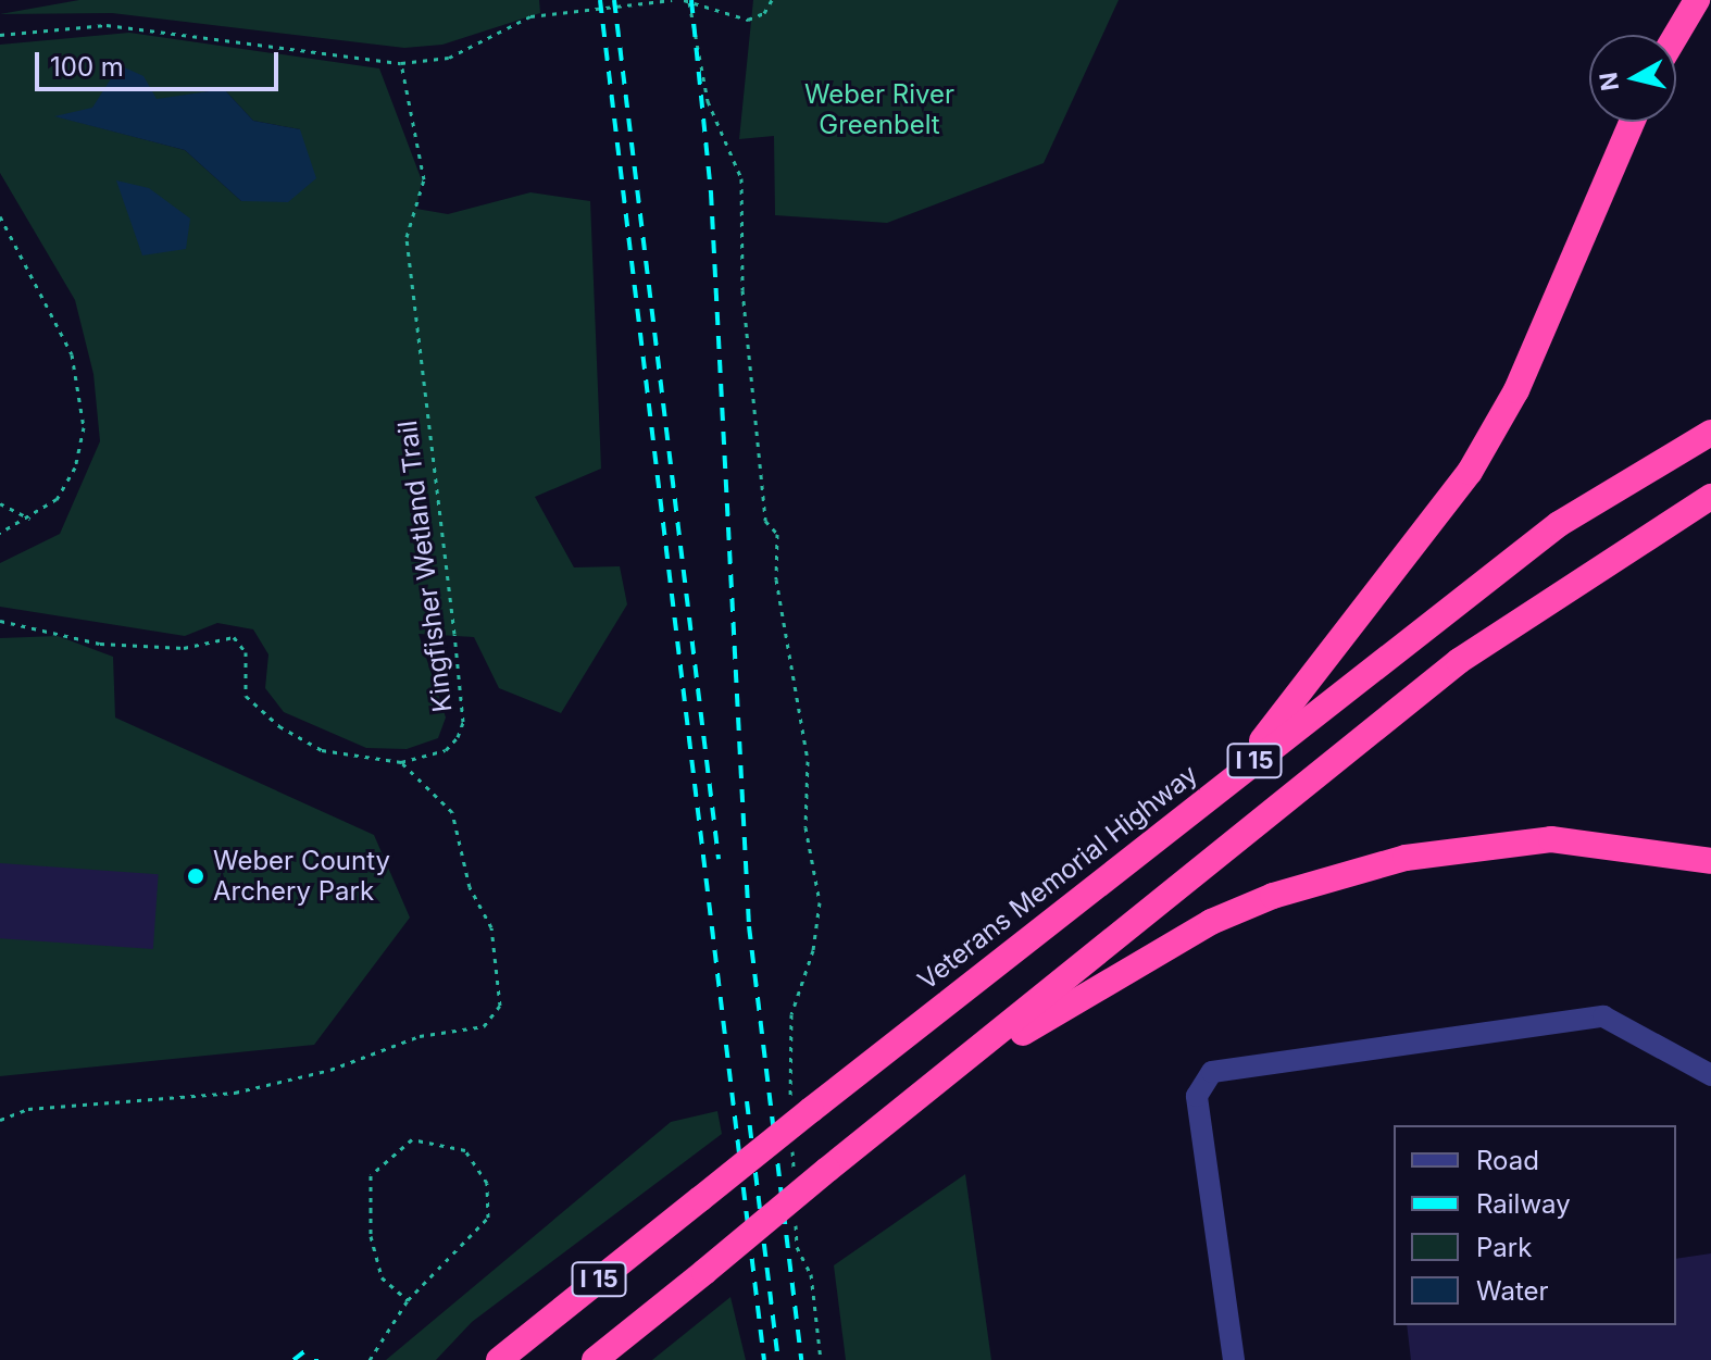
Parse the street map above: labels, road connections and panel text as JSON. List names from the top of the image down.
{
  "streets": {
    "highway": ["I 15", "Veterans Memorial Highway"],
    "path": ["Kingfisher Wetland Trail"]
  },
  "parks": ["Weber River Greenbelt"],
  "places": ["Weber County Archery Park"],
  "legend": [
    "Road",
    "Railway",
    "Park",
    "Water"
  ],
  "scale_bar": "100 m",
  "north": "left"
}
